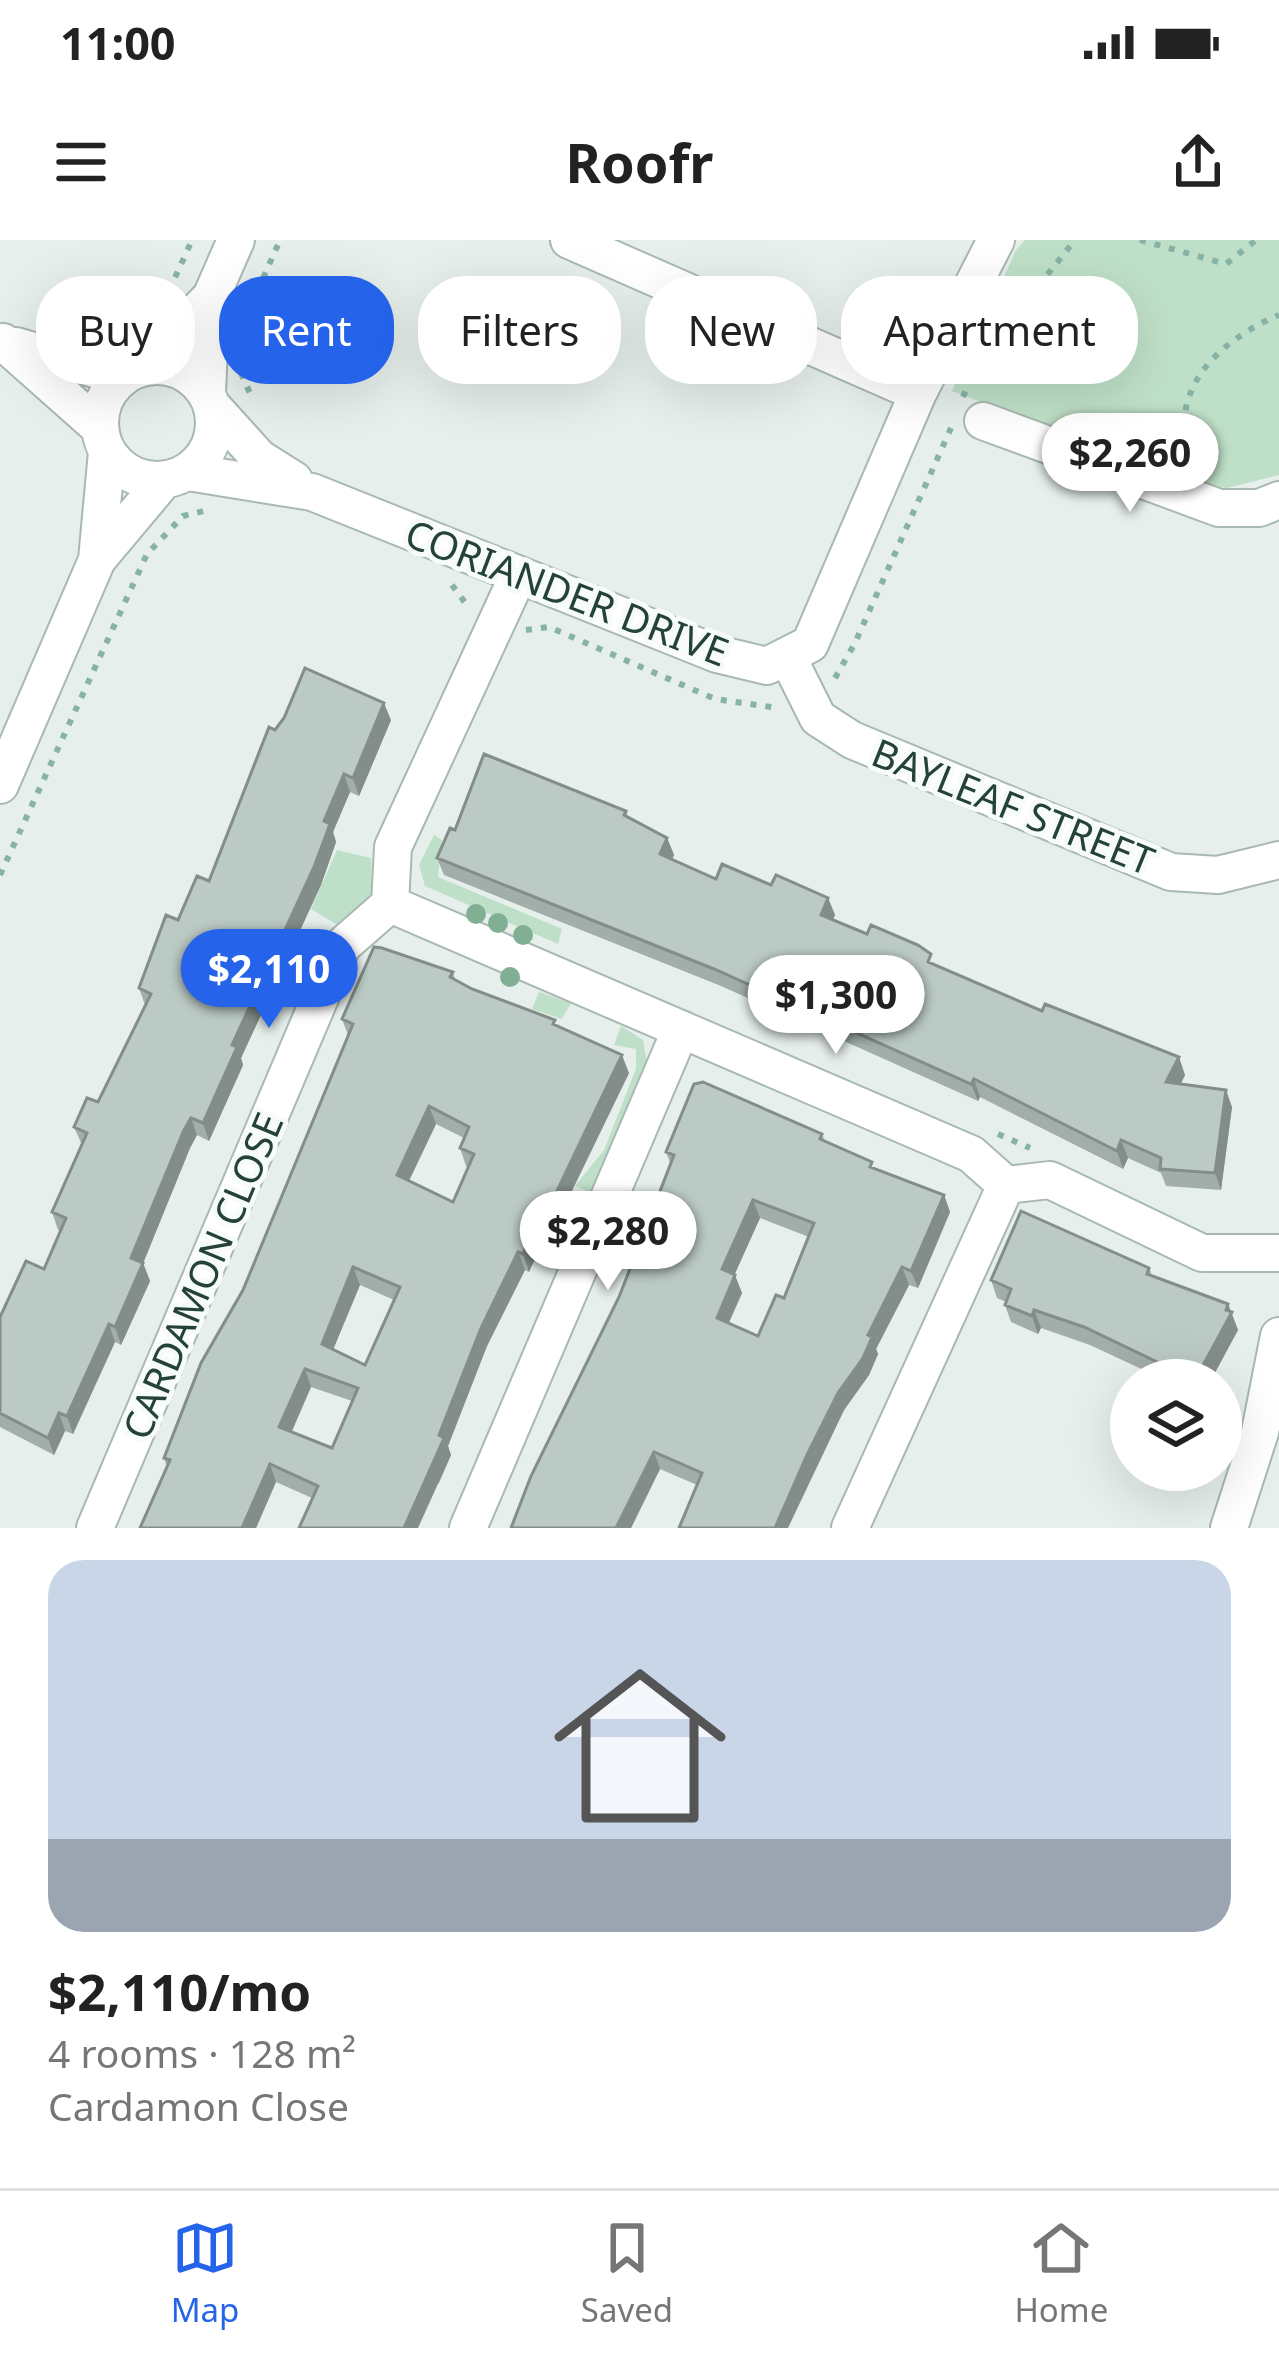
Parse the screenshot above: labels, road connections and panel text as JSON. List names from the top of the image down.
{
  "streets": {
    "street": ["CORIANDER DRIVE", "BAYLEAF STREET", "CARDAMON CLOSE"]
  },
  "crossings": [
    ["CORIANDER DRIVE", "BAYLEAF STREET"]
  ],
  "page": {
    "status": "11:00",
    "header": "Roofr",
    "chip": [
      "Buy",
      "Rent",
      "Filters",
      "New",
      "Apartment"
    ],
    "price": [
      "$2,260",
      "$2,110",
      "$1,300",
      "$2,280"
    ],
    "list": [
      {
        "name": "$2,110/mo",
        "note": "4 rooms · 128 m² · Cardamon Close"
      }
    ],
    "tabs": ["Map", "Saved", "Home"]
  }
}
